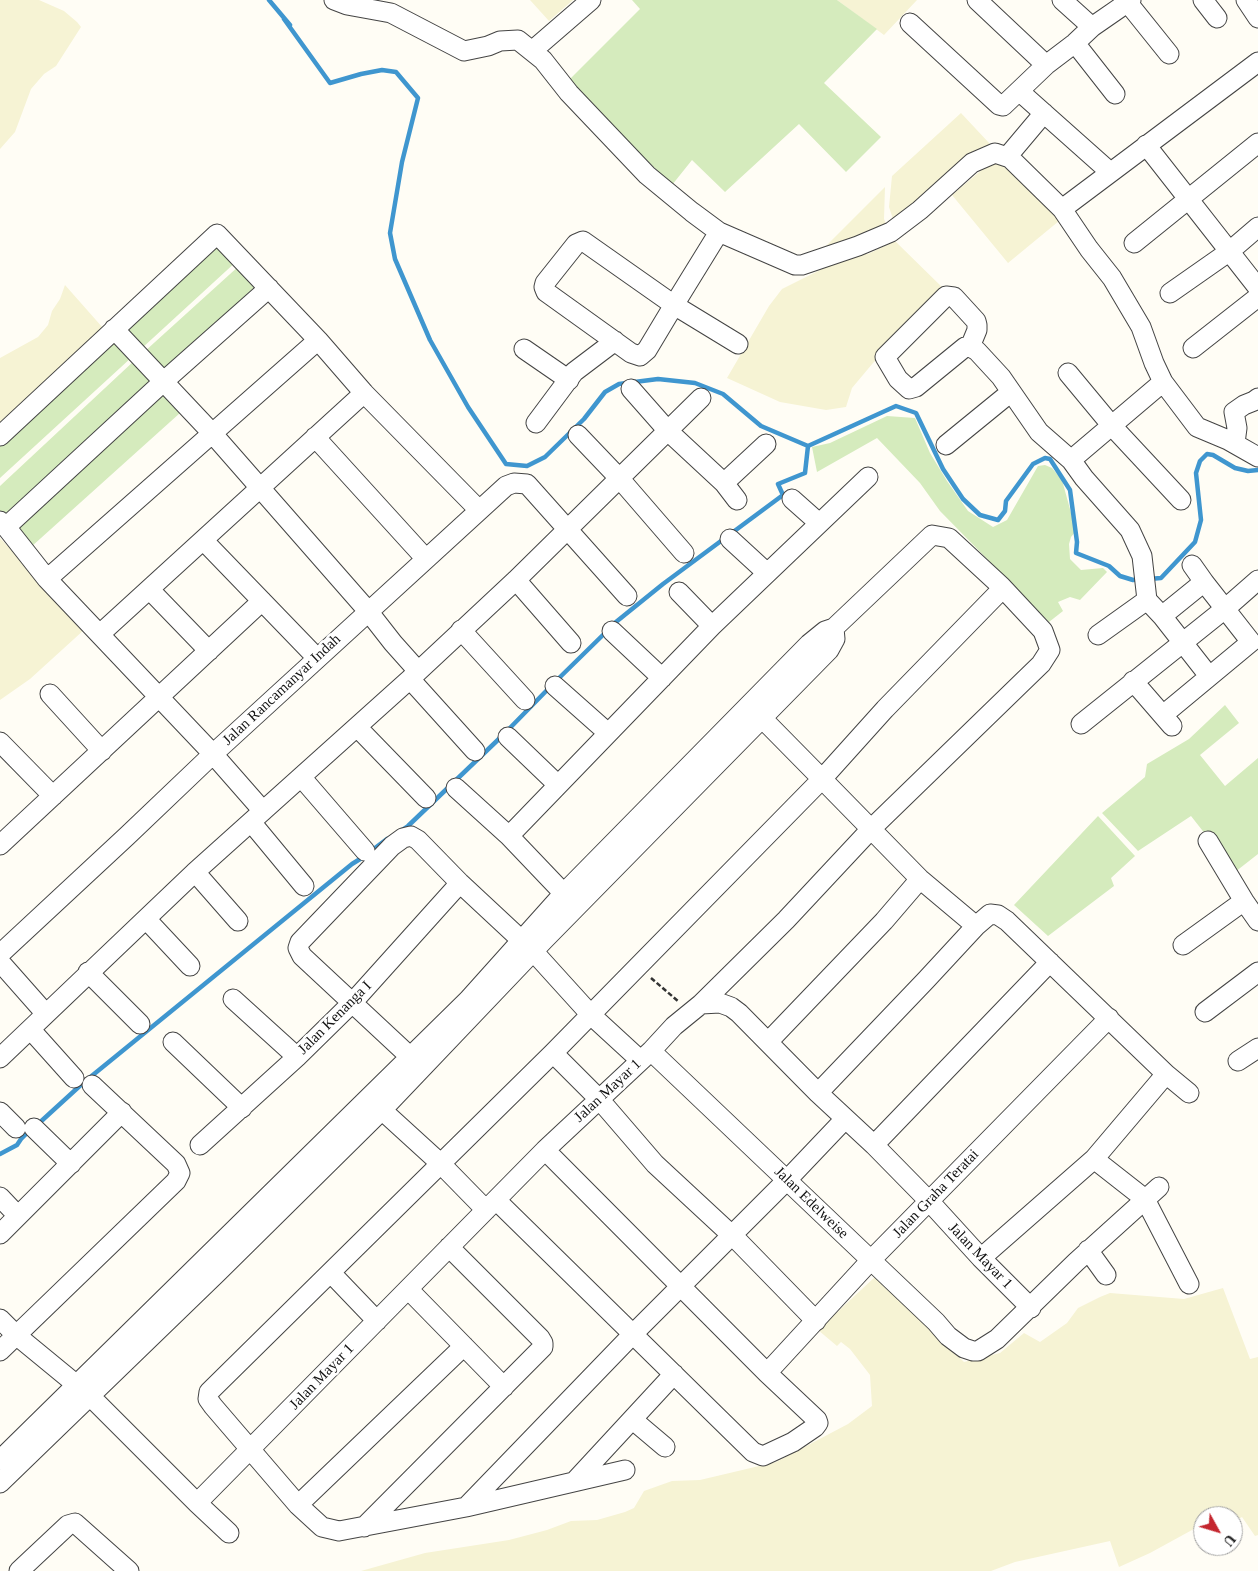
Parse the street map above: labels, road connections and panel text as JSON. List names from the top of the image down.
{
  "streets": {
    "street": [
      "Jalan Rancamanyar Indah",
      "Jalan Kenanga I",
      "Jalan Mayar 1",
      "Jalan Graha Teratai",
      "Jalan Edelweise"
    ]
  },
  "crossings": [
    ["Jalan Kenanga I", "Jalan Edelweise"],
    ["Jalan Mayar 1", "Jalan Graha Teratai"],
    ["Jalan Mayar 1", "Jalan Edelweise"],
    ["Jalan Graha Teratai", "Jalan Edelweise"]
  ],
  "north": "bottom right"
}
